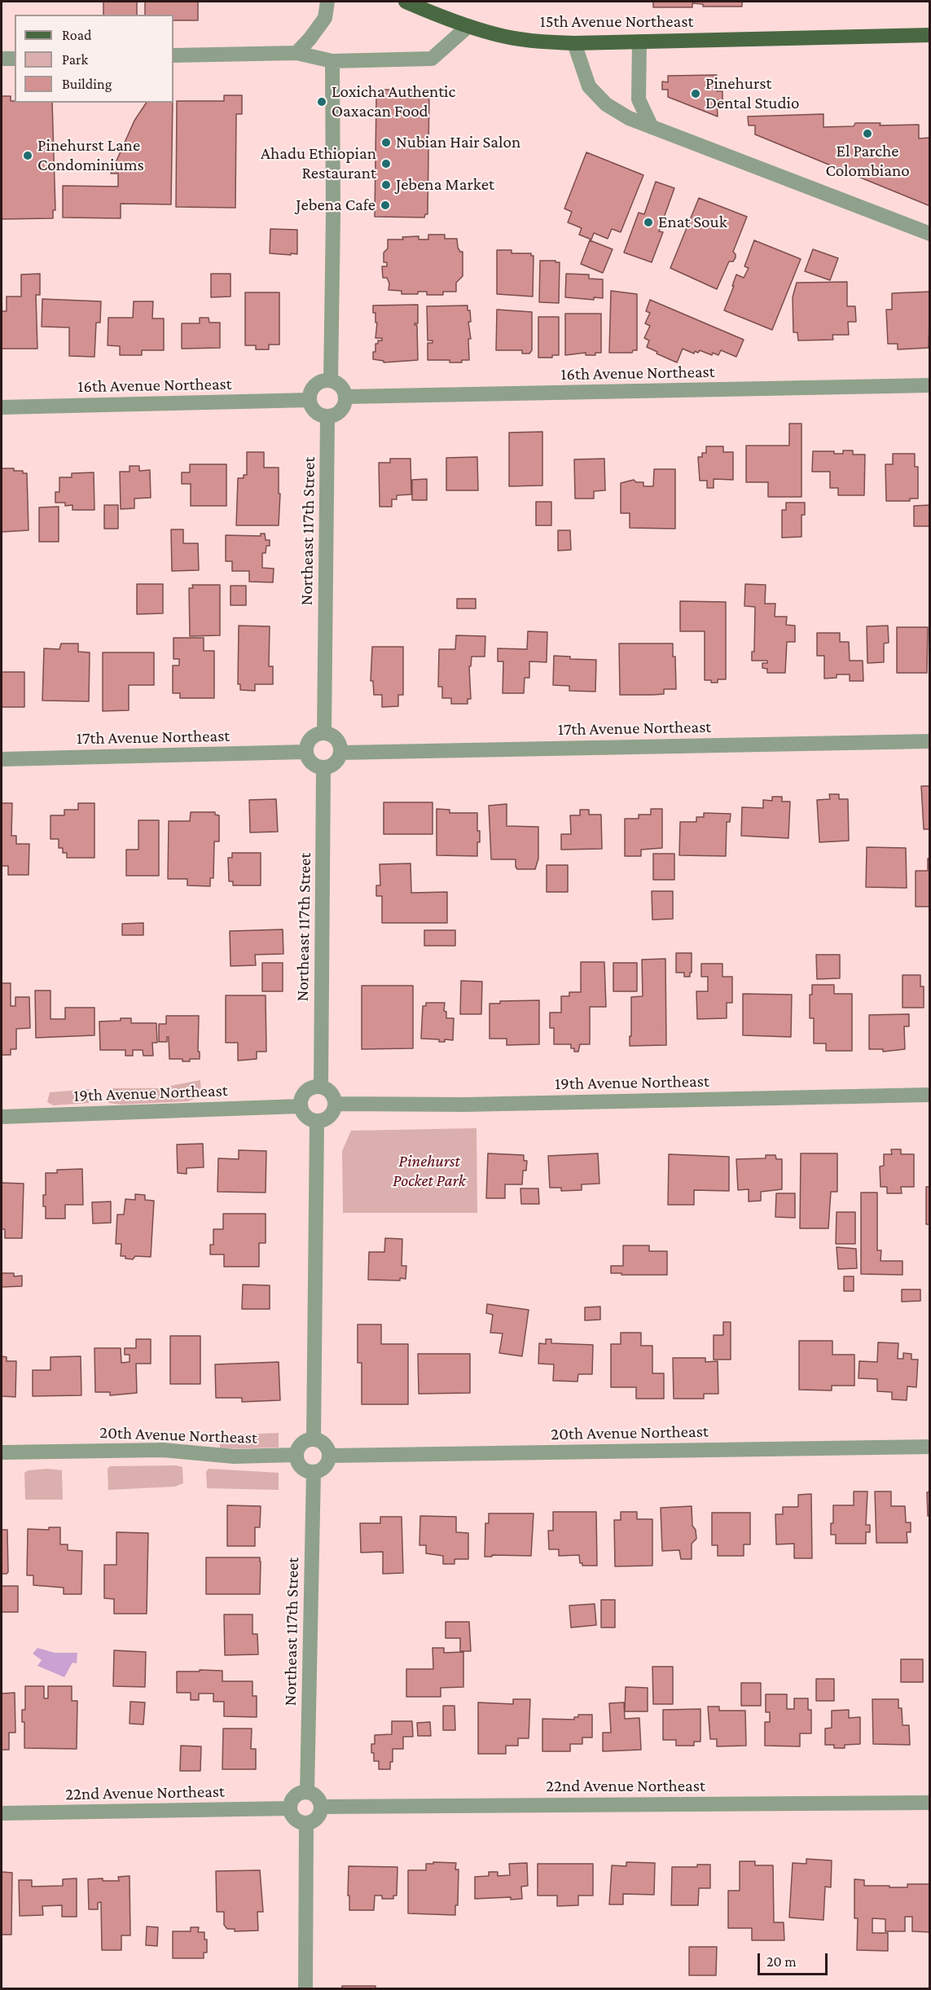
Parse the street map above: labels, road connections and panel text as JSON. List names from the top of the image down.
{
  "streets": {
    "main road": ["15th Avenue Northeast"],
    "street": [
      "16th Avenue Northeast",
      "Northeast 117th Street",
      "17th Avenue Northeast",
      "19th Avenue Northeast",
      "20th Avenue Northeast",
      "22nd Avenue Northeast"
    ]
  },
  "crossings": [
    ["16th Avenue Northeast", "Northeast 117th Street"],
    ["Northeast 117th Street", "17th Avenue Northeast"],
    ["Northeast 117th Street", "19th Avenue Northeast"],
    ["Northeast 117th Street", "20th Avenue Northeast"],
    ["Northeast 117th Street", "22nd Avenue Northeast"]
  ],
  "parks": ["Pinehurst Pocket Park"],
  "places": [
    "Pinehurst Dental Studio",
    "Loxicha Authentic Oaxacan Food",
    "El Parche Colombiano",
    "Nubian Hair Salon",
    "Pinehurst Lane Condominiums",
    "Ahadu Ethiopian Restaurant",
    "Jebena Market",
    "Jebena Cafe",
    "Enat Souk"
  ],
  "legend": ["Road", "Park", "Building"],
  "scale_bar": "20 m"
}
